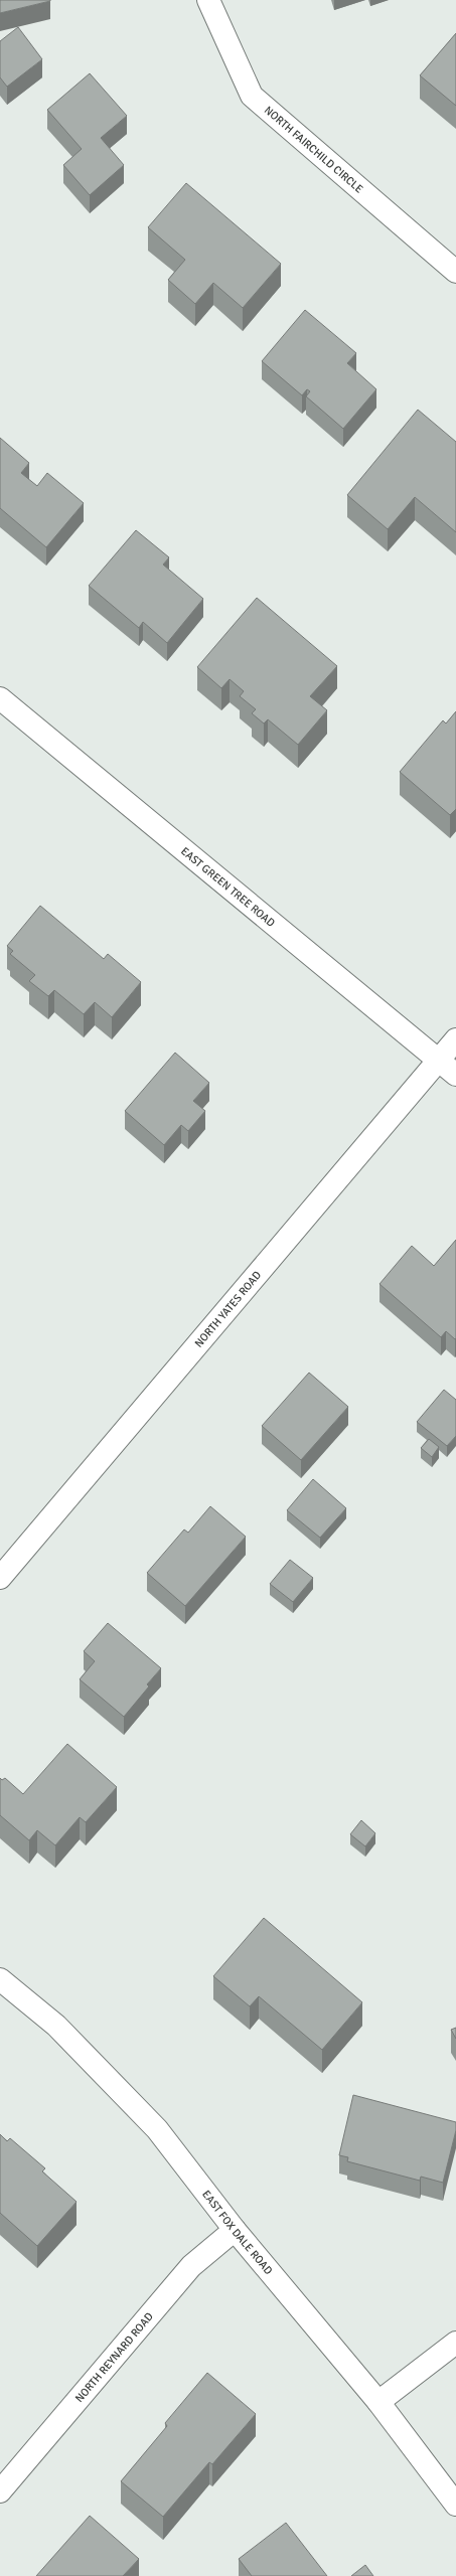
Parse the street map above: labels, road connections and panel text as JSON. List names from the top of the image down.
{
  "streets": {
    "street": [
      "NORTH FAIRCHILD CIRCLE",
      "EAST GREEN TREE ROAD",
      "NORTH YATES ROAD",
      "EAST FOX DALE ROAD",
      "NORTH REYNARD ROAD"
    ]
  },
  "crossings": [
    ["EAST GREEN TREE ROAD", "NORTH YATES ROAD"],
    ["EAST FOX DALE ROAD", "NORTH REYNARD ROAD"]
  ]
}
